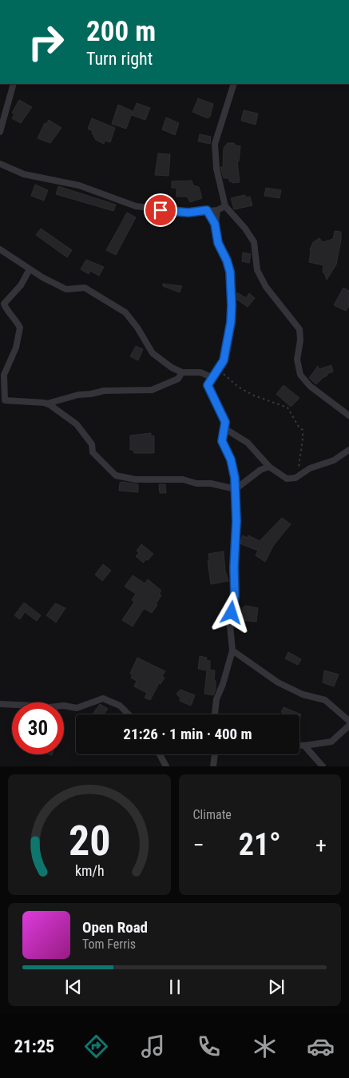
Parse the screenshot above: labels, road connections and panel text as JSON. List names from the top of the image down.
{
  "page": {
    "turn": ["200 m", "Turn right"],
    "limit": "30",
    "trip": "21:26 · 1 min · 400 m",
    "tile": "Climate",
    "heat": ["−", "21°", "+"],
    "song": ["Open Road", "Tom Ferris"],
    "tabs": "21:25",
    "gauge": ["20", "km/h"]
  }
}
